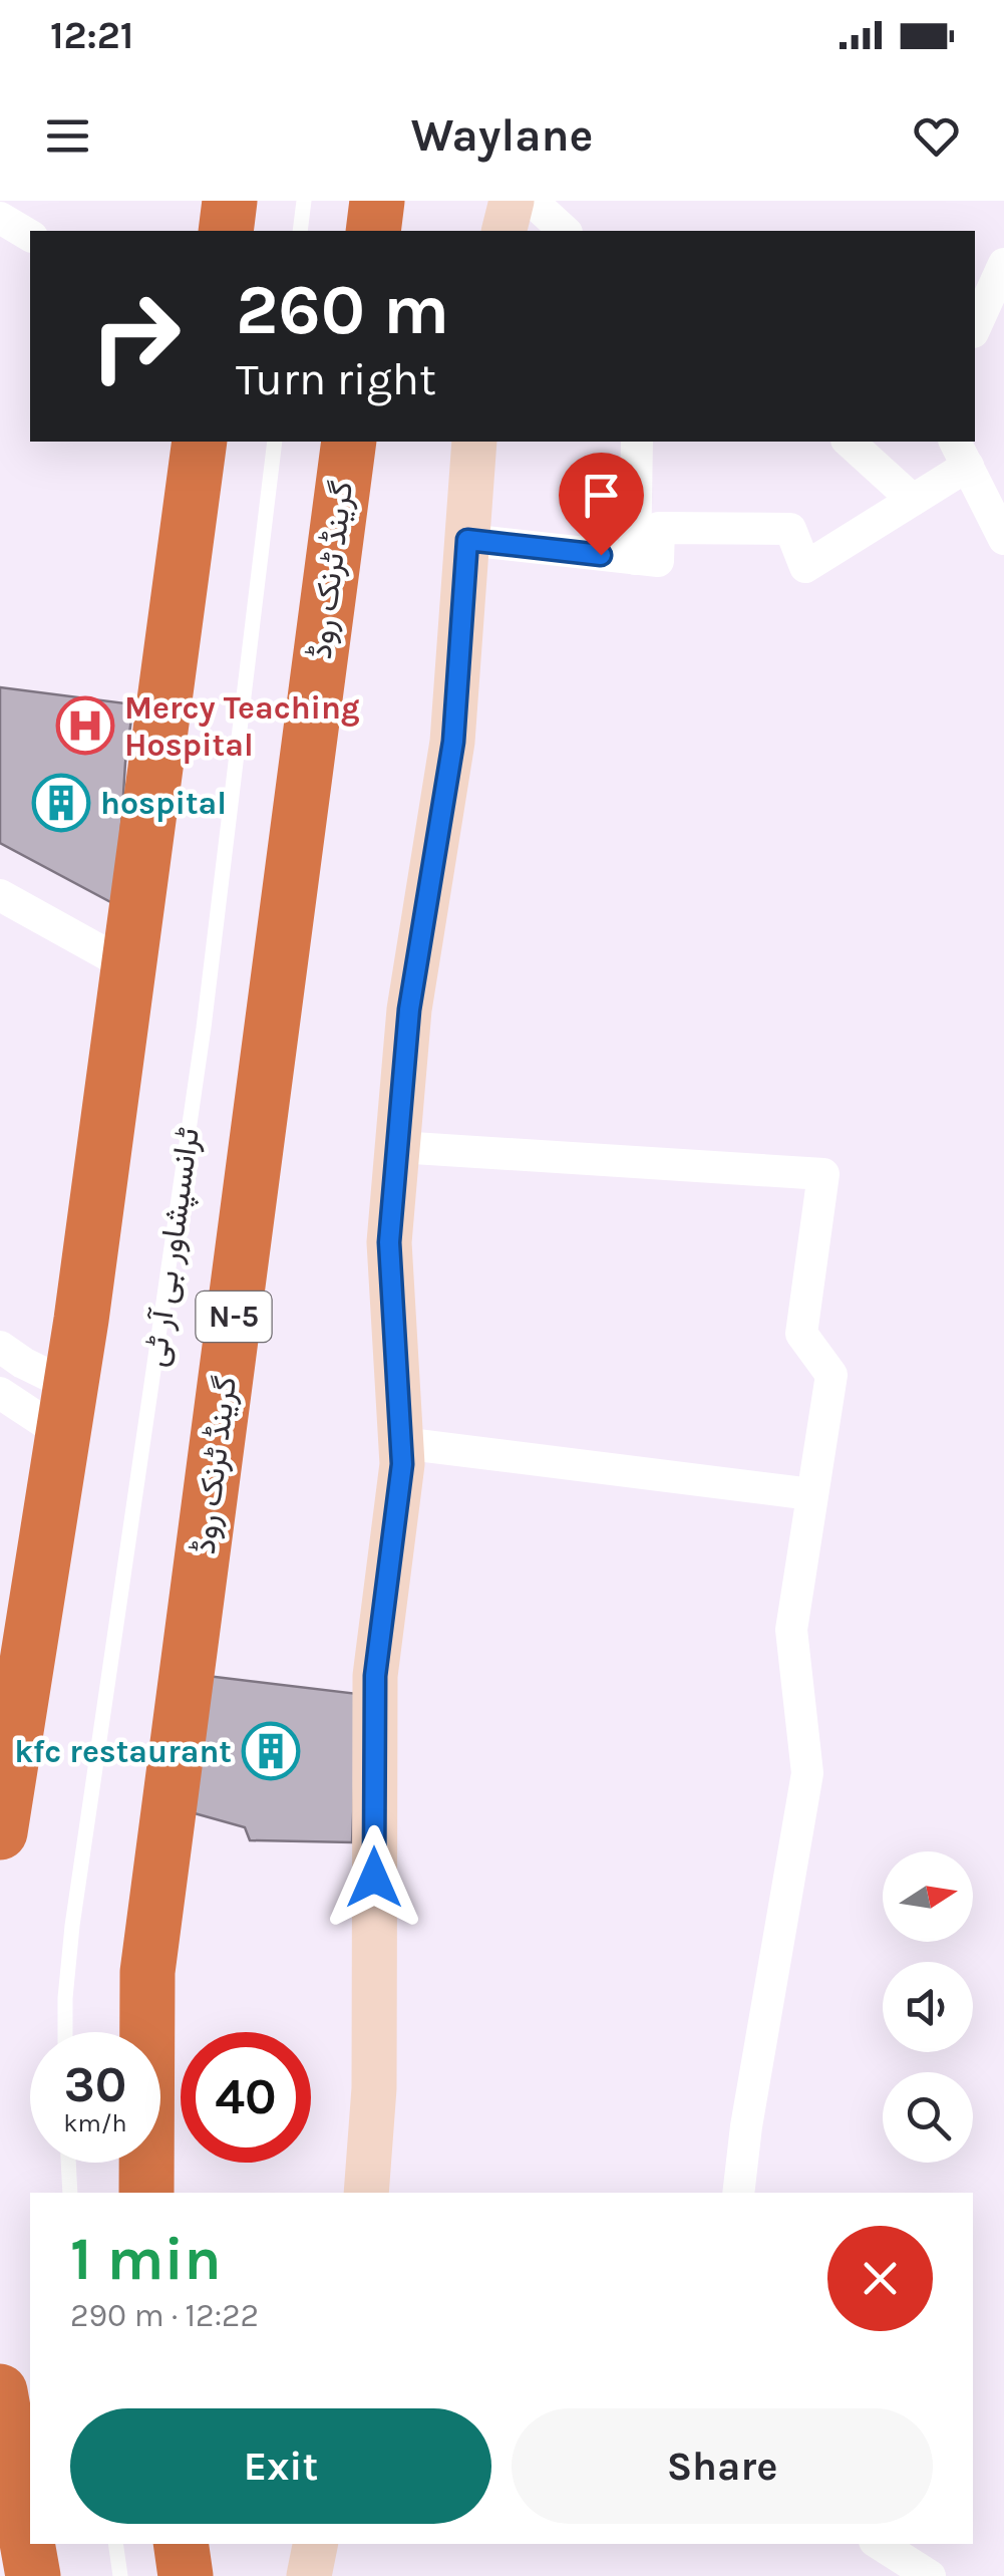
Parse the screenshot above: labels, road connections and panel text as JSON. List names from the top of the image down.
{
  "streets": {
    "highway": ["گرینڈ ٹرنک روڈ", "N-5"],
    "lane": ["ٹرانسپشاور بی آر ٹی"]
  },
  "places": {
    "hospital": ["Mercy Teaching Hospital"],
    "building": ["hospital", "kfc restaurant"]
  },
  "north": "right",
  "page": {
    "status": "12:21",
    "header": "Waylane",
    "turn": ["260 m", "Turn right"],
    "speed": "30 km/h",
    "limit": "40",
    "heading": ["1 min", "290 m · 12:22"],
    "buttons": ["Exit", "Share"]
  }
}
